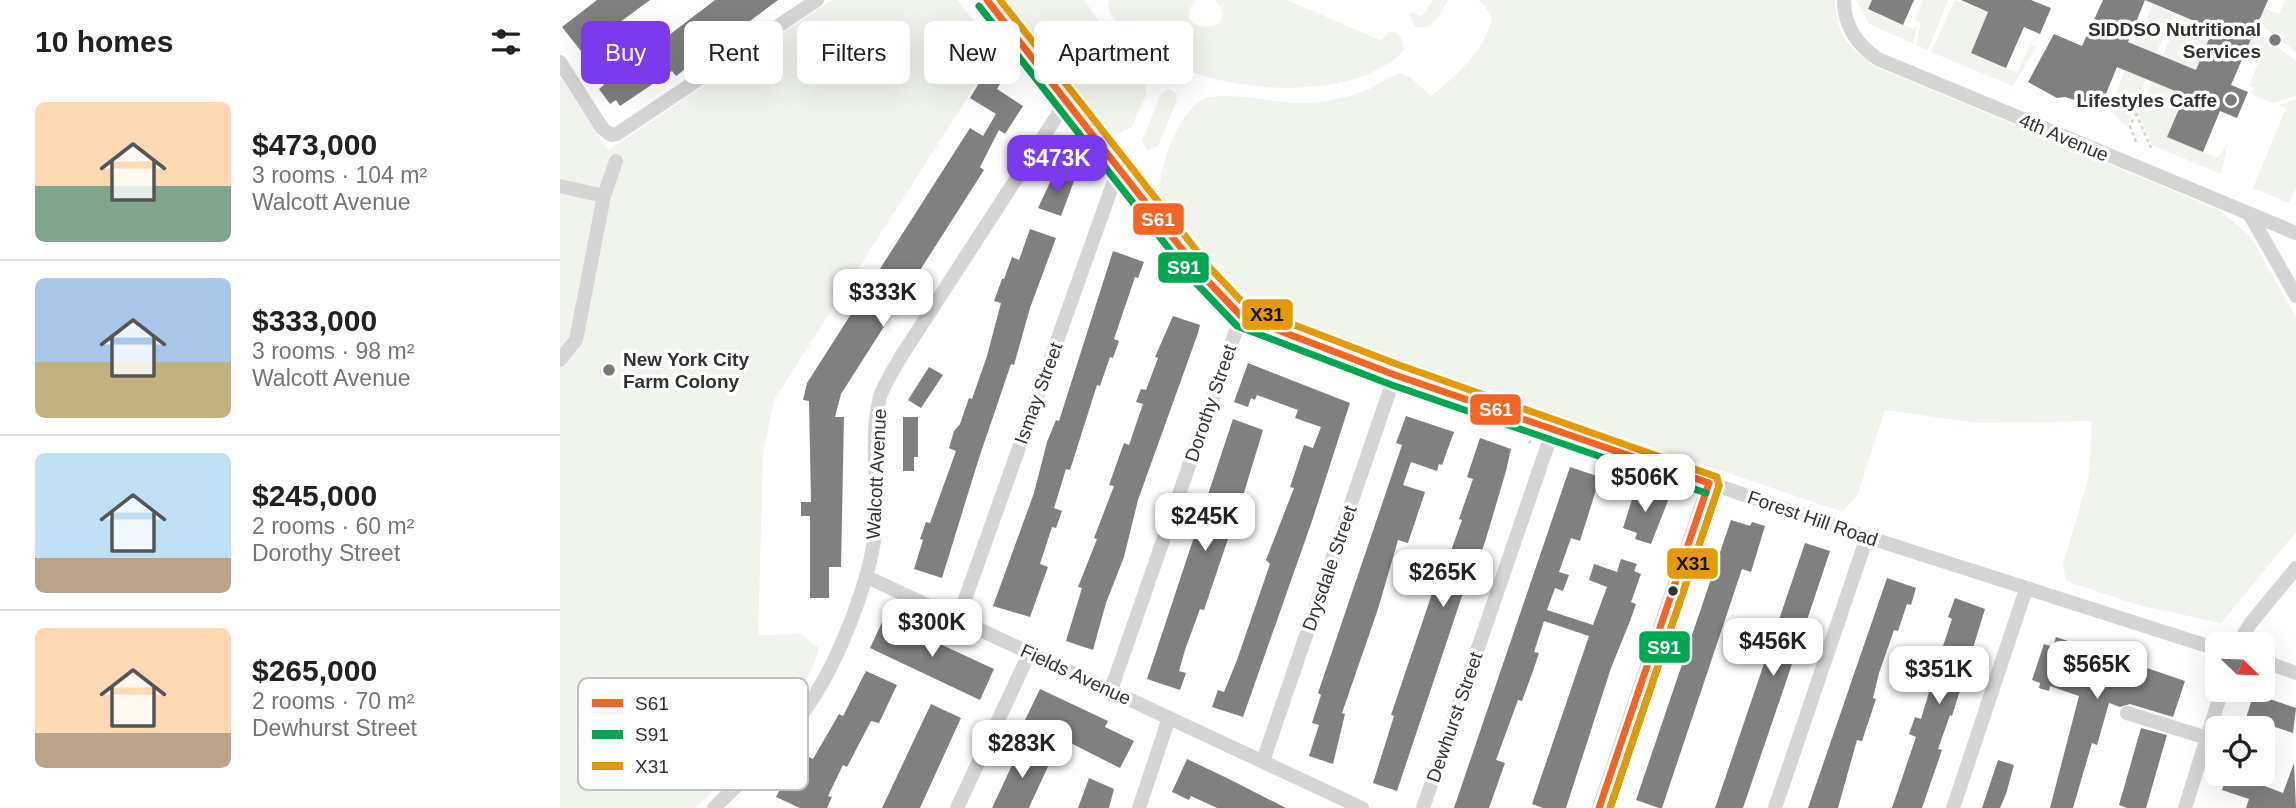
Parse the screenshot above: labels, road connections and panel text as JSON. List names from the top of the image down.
{
  "streets": {
    "street": [
      "4th Avenue",
      "Ismay Street",
      "Dorothy Street",
      "Walcott Avenue",
      "Forest Hill Road",
      "Drysdale Street",
      "Fields Avenue",
      "Dewhurst Street"
    ]
  },
  "crossings": [
    ["Ismay Street", "Forest Hill Road"],
    ["Ismay Street", "Fields Avenue"],
    ["Dorothy Street", "Forest Hill Road"],
    ["Dorothy Street", "Fields Avenue"],
    ["Walcott Avenue", "Forest Hill Road"],
    ["Walcott Avenue", "Fields Avenue"],
    ["Forest Hill Road", "Drysdale Street"],
    ["Forest Hill Road", "Dewhurst Street"],
    ["Drysdale Street", "Fields Avenue"]
  ],
  "places": ["SIDDSO Nutritional Services", "Lifestyles Caffe", "New York City Farm Colony"],
  "lines": ["transit line S61", "transit line X31", "transit line S91"],
  "legend": ["S61", "S91", "X31"],
  "north": "bottom right",
  "page": {
    "heading": "10 homes",
    "chip": [
      "Buy",
      "Rent",
      "Filters",
      "New",
      "Apartment"
    ],
    "list": [
      {
        "name": "$473,000",
        "note": "3 rooms · 104 m² · Walcott Avenue"
      },
      {
        "name": "$333,000",
        "note": "3 rooms · 98 m² · Walcott Avenue"
      },
      {
        "name": "$245,000",
        "note": "2 rooms · 60 m² · Dorothy Street"
      },
      {
        "name": "$265,000",
        "note": "2 rooms · 70 m² · Dewhurst Street"
      }
    ],
    "price": [
      "$473K",
      "$333K",
      "$506K",
      "$245K",
      "$265K",
      "$300K",
      "$456K",
      "$565K",
      "$351K",
      "$283K"
    ]
  }
}
